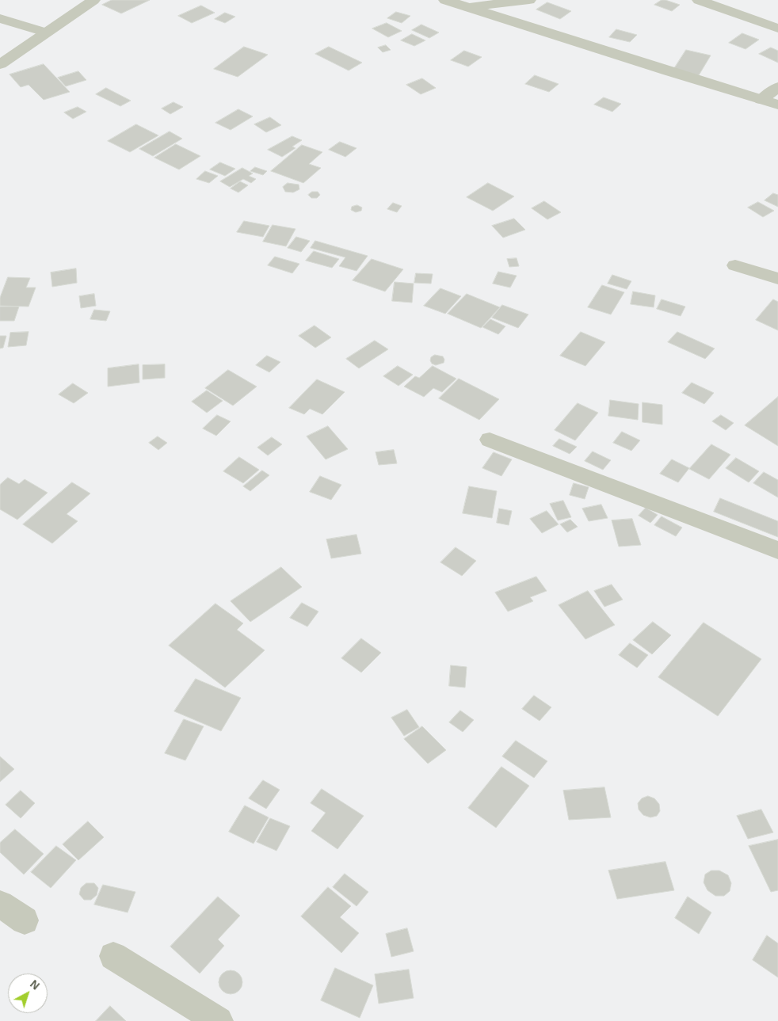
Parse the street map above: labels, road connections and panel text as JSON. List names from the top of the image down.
{
  "north": "top right"
}
